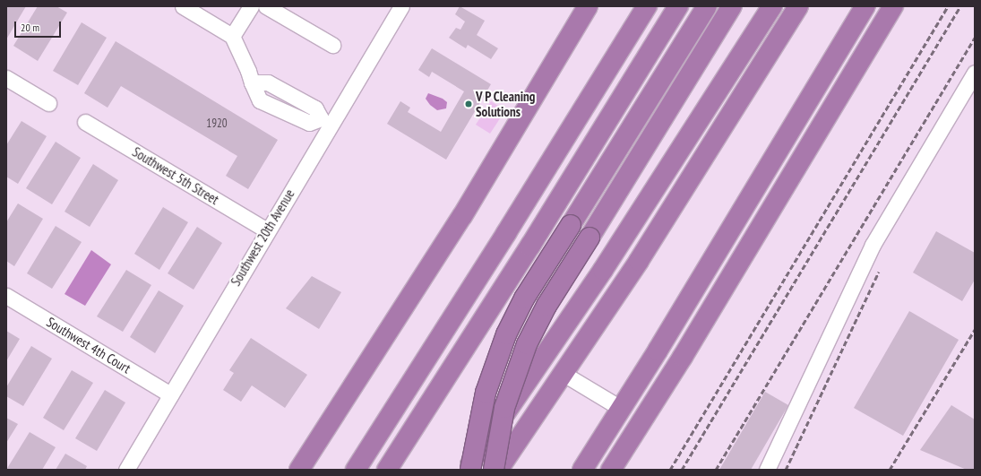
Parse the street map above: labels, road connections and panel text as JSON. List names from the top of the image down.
{
  "streets": {
    "street": ["Southwest 5th Street", "Southwest 20th Avenue", "Southwest 4th Court"]
  },
  "crossings": [
    ["Southwest 5th Street", "Southwest 20th Avenue"],
    ["Southwest 20th Avenue", "Southwest 4th Court"]
  ],
  "places": ["V P Cleaning Solutions"],
  "house_numbers": ["1920"],
  "scale_bar": "20 m"
}
